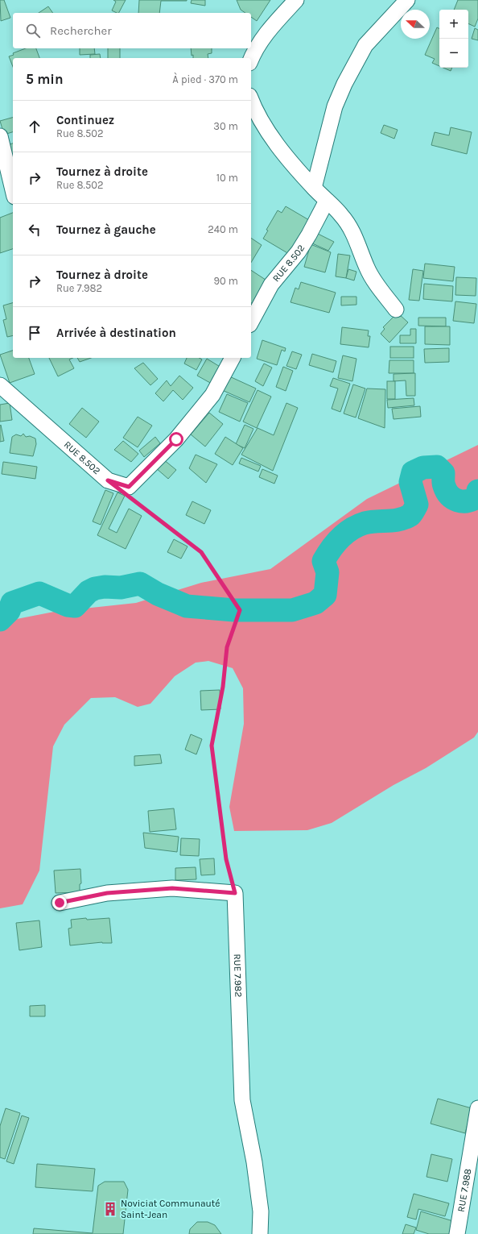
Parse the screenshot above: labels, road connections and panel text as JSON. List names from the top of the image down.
{
  "streets": {
    "street": ["RUE 8.502", "RUE 7.982", "RUE 7.988"]
  },
  "places": {
    "building": ["Noviciat Communauté Saint-Jean"]
  },
  "north": "left",
  "page": {
    "map_buttons": ["+", "−"],
    "search": "Rechercher",
    "heading": ["5 min", "À pied · 370 m"],
    "list": [
      ["Continuez", "Rue 8.502", "30 m"],
      ["Tournez à droite", "Rue 8.502", "10 m"],
      ["Tournez à gauche", "240 m"],
      ["Tournez à droite", "Rue 7.982", "90 m"],
      "Arrivée à destination"
    ]
  }
}
